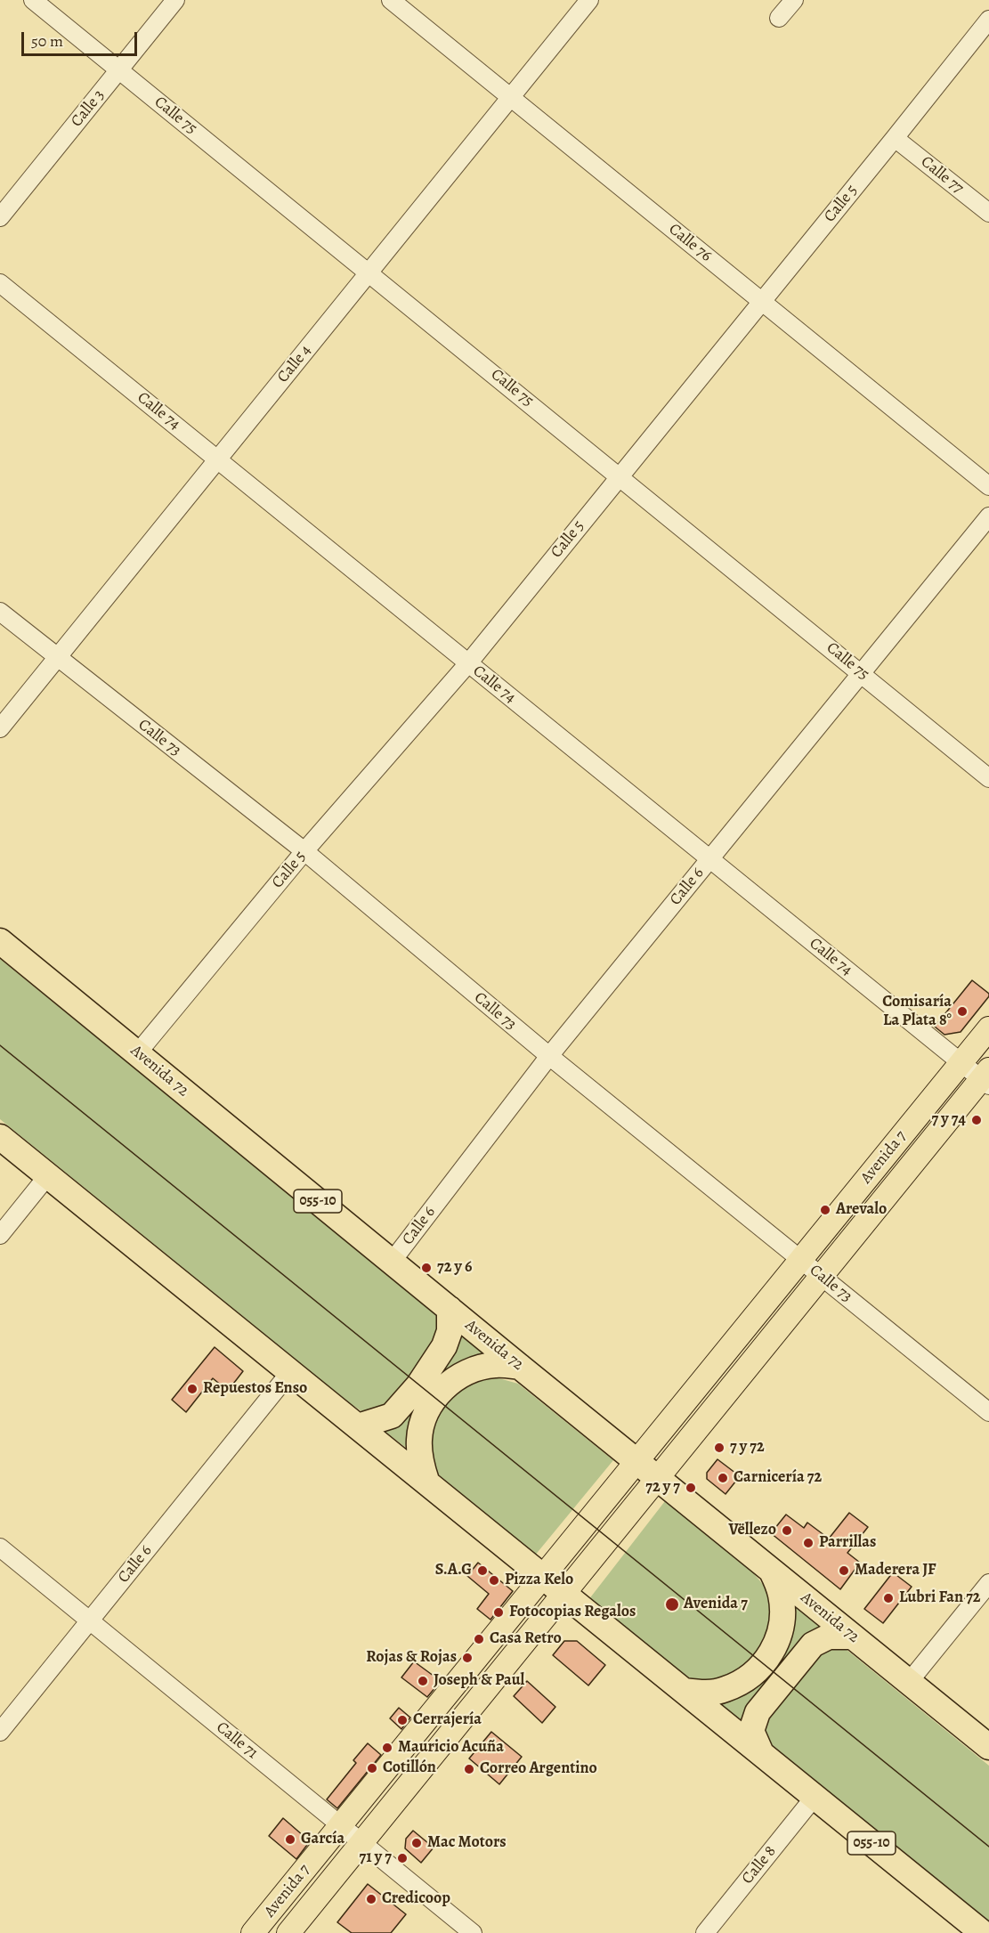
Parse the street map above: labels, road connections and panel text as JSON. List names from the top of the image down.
{
  "streets": {
    "highway": ["Avenida 72", "055-10"],
    "main road": ["Avenida 7"],
    "street": [
      "Calle 3",
      "Calle 75",
      "Calle 77",
      "Calle 5",
      "Calle 76",
      "Calle 4",
      "Calle 74",
      "Calle 73",
      "Calle 6",
      "Calle 71",
      "Calle 8"
    ]
  },
  "crossings": [
    ["Calle 3", "Calle 75"],
    ["Calle 75", "Calle 5"],
    ["Calle 75", "Calle 4"],
    ["Calle 75", "Calle 6"],
    ["Calle 77", "Calle 5"],
    ["Calle 5", "Calle 76"],
    ["Calle 5", "Calle 74"],
    ["Calle 5", "Calle 73"],
    ["Calle 5", "Avenida 72"],
    ["Calle 76", "Calle 4"],
    ["Calle 4", "Calle 74"],
    ["Calle 4", "Calle 73"],
    ["Calle 74", "Calle 6"],
    ["Calle 74", "Avenida 7"],
    ["Calle 73", "Calle 6"],
    ["Calle 73", "Avenida 7"],
    ["Calle 6", "Avenida 72"],
    ["Calle 6", "055-10"],
    ["Calle 6", "Calle 71"],
    ["Avenida 72", "Avenida 7"],
    ["Avenida 7", "055-10"],
    ["Avenida 7", "Calle 71"],
    ["055-10", "Calle 8"]
  ],
  "places": [
    "Comisaría La Plata 8°",
    "7 y 74",
    "Arevalo",
    "72 y 6",
    "Repuestos Enso",
    "7 y 72",
    "Carnicería 72",
    "72 y 7",
    "Vëllezo",
    "Parrillas",
    "S.A.G",
    "Maderera JF",
    "Pizza Kelo",
    "Lubri Fan 72",
    "Avenida 7",
    "Fotocopias Regalos",
    "Casa Retro",
    "Rojas & Rojas",
    "Joseph & Paul",
    "Cerrajería",
    "Mauricio Acuña",
    "Cotillón",
    "Correo Argentino",
    "García",
    "Mac Motors",
    "71 y 7",
    "Credicoop"
  ],
  "scale_bar": "50 m"
}
